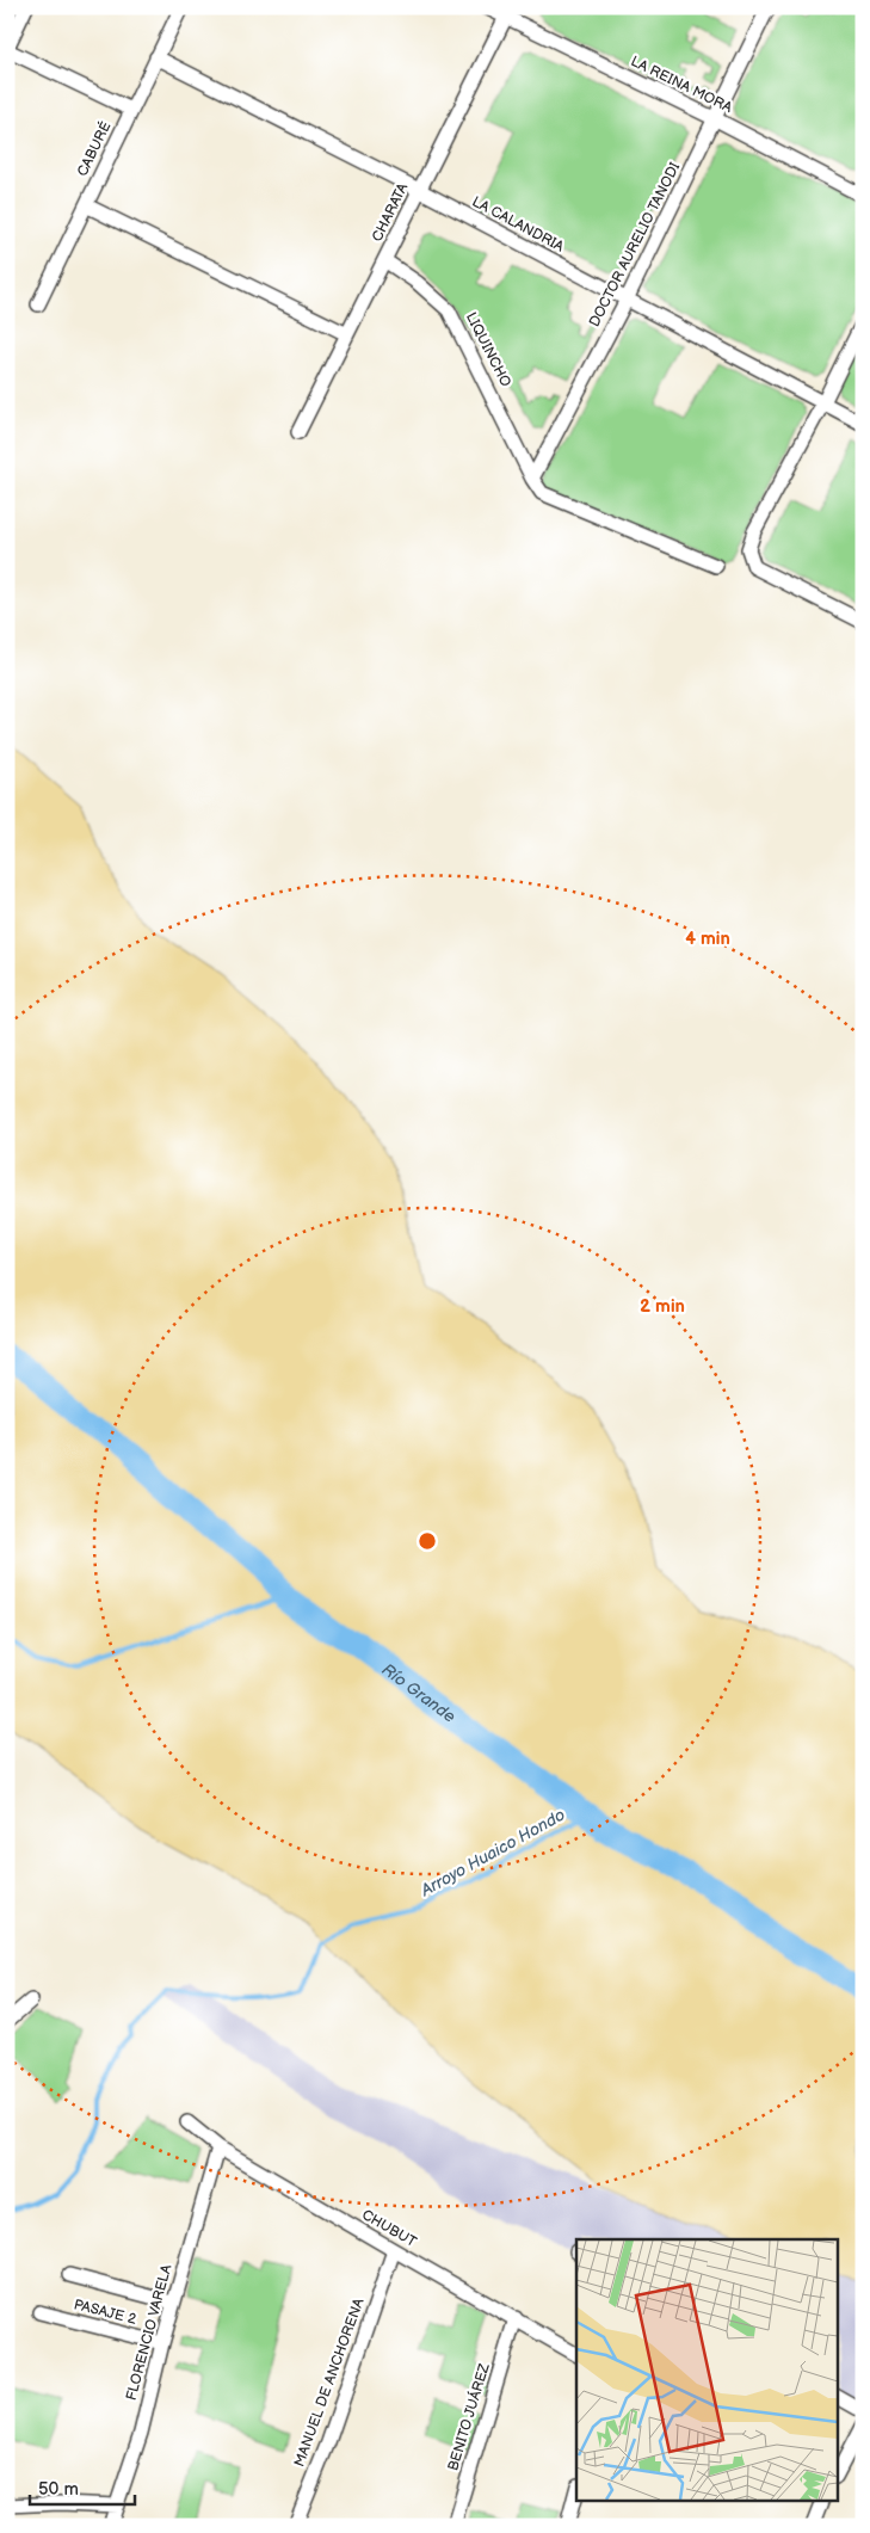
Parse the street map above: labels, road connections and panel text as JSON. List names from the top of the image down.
{
  "streets": {
    "street": [
      "LA REINA MORA",
      "CABURÉ",
      "CHARATA",
      "LA CALANDRIA",
      "DOCTOR AURELIO TANODI",
      "LIQUINCHO",
      "CHUBUT",
      "PASAJE 2",
      "FLORENCIO VARELA",
      "MANUEL DE ANCHORENA",
      "BENITO JUÁREZ"
    ]
  },
  "crossings": [
    ["LA REINA MORA", "CHARATA"],
    ["LA REINA MORA", "DOCTOR AURELIO TANODI"],
    ["CABURÉ", "LA CALANDRIA"],
    ["CHARATA", "LA CALANDRIA"],
    ["CHARATA", "LIQUINCHO"],
    ["LA CALANDRIA", "DOCTOR AURELIO TANODI"],
    ["DOCTOR AURELIO TANODI", "LIQUINCHO"],
    ["CHUBUT", "FLORENCIO VARELA"],
    ["CHUBUT", "MANUEL DE ANCHORENA"],
    ["CHUBUT", "BENITO JUÁREZ"],
    ["PASAJE 2", "FLORENCIO VARELA"]
  ],
  "water": ["Río Grande", "Arroyo Huaico Hondo"],
  "scale_bar": "50 m",
  "rings": ["4 min", "2 min"]
}
